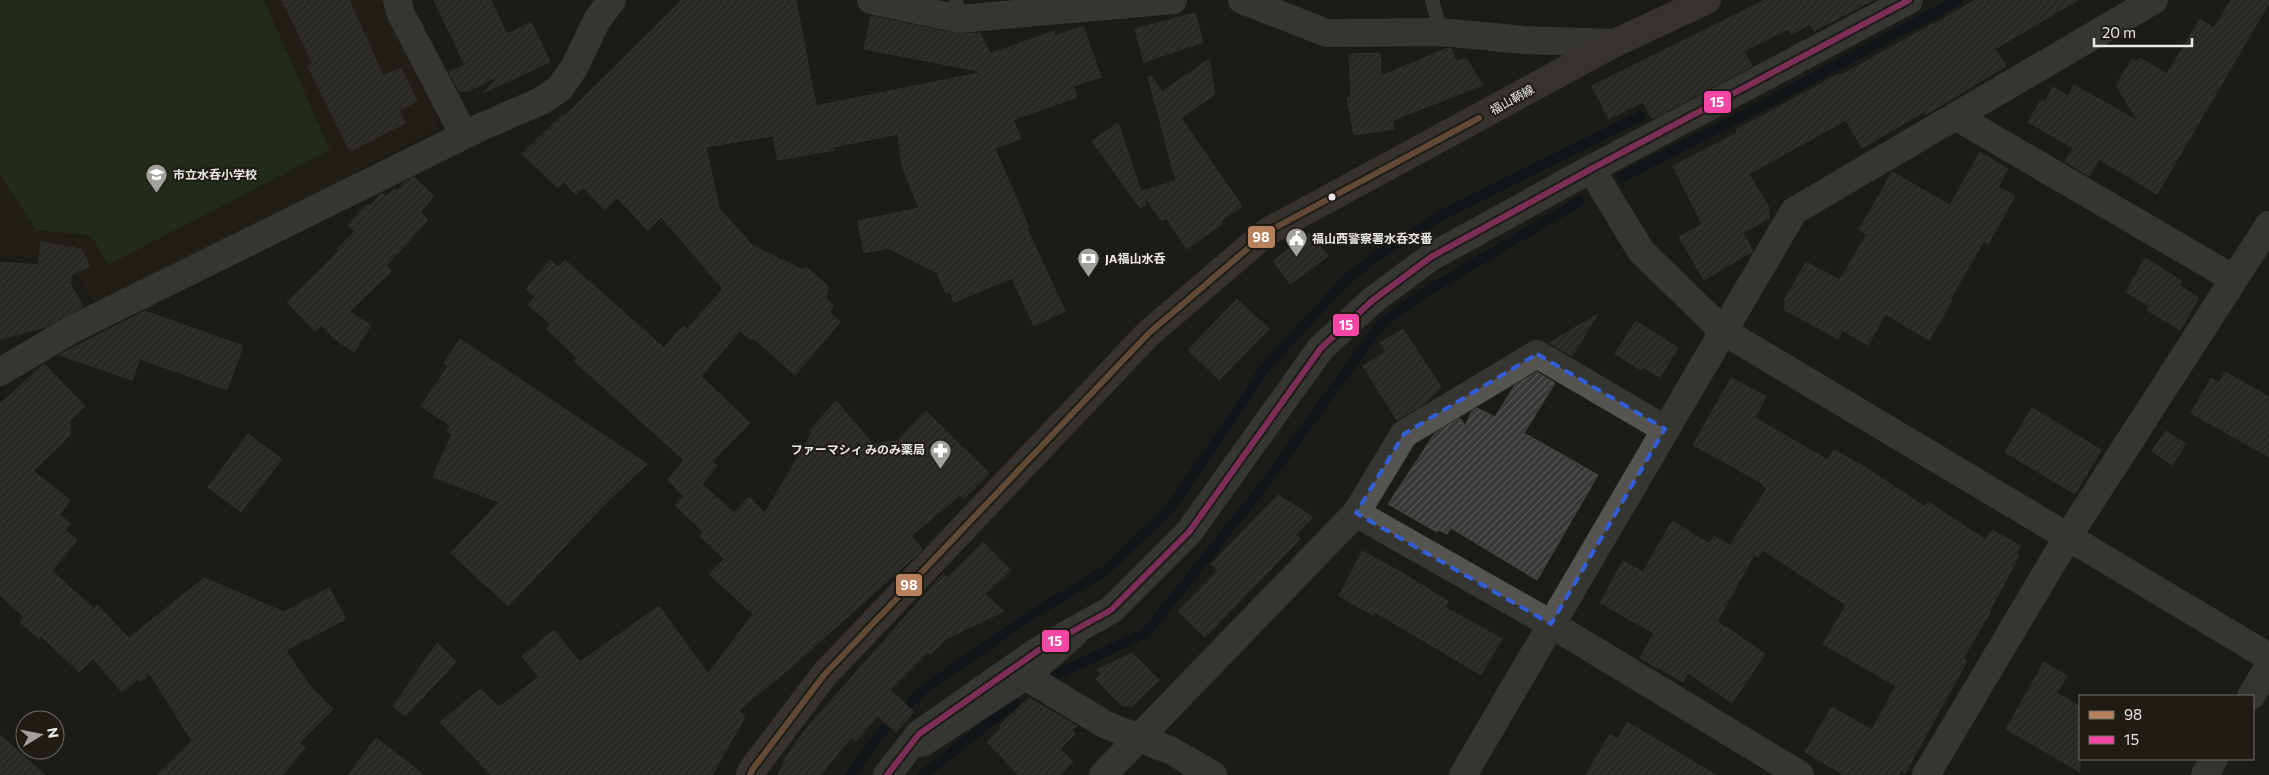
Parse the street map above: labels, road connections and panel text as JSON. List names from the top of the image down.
{
  "streets": {
    "main road": ["福山鞆線"]
  },
  "places": {
    "school or university": ["市立水呑小学校"],
    "public building": ["福山西警察署水呑交番"],
    "bank": ["JA福山水呑"],
    "pharmacy": ["ファーマシィ みのみ薬局"]
  },
  "lines": ["transit line 15", "transit line 98"],
  "legend": ["98", "15"],
  "scale_bar": "20 m",
  "north": "right"
}
